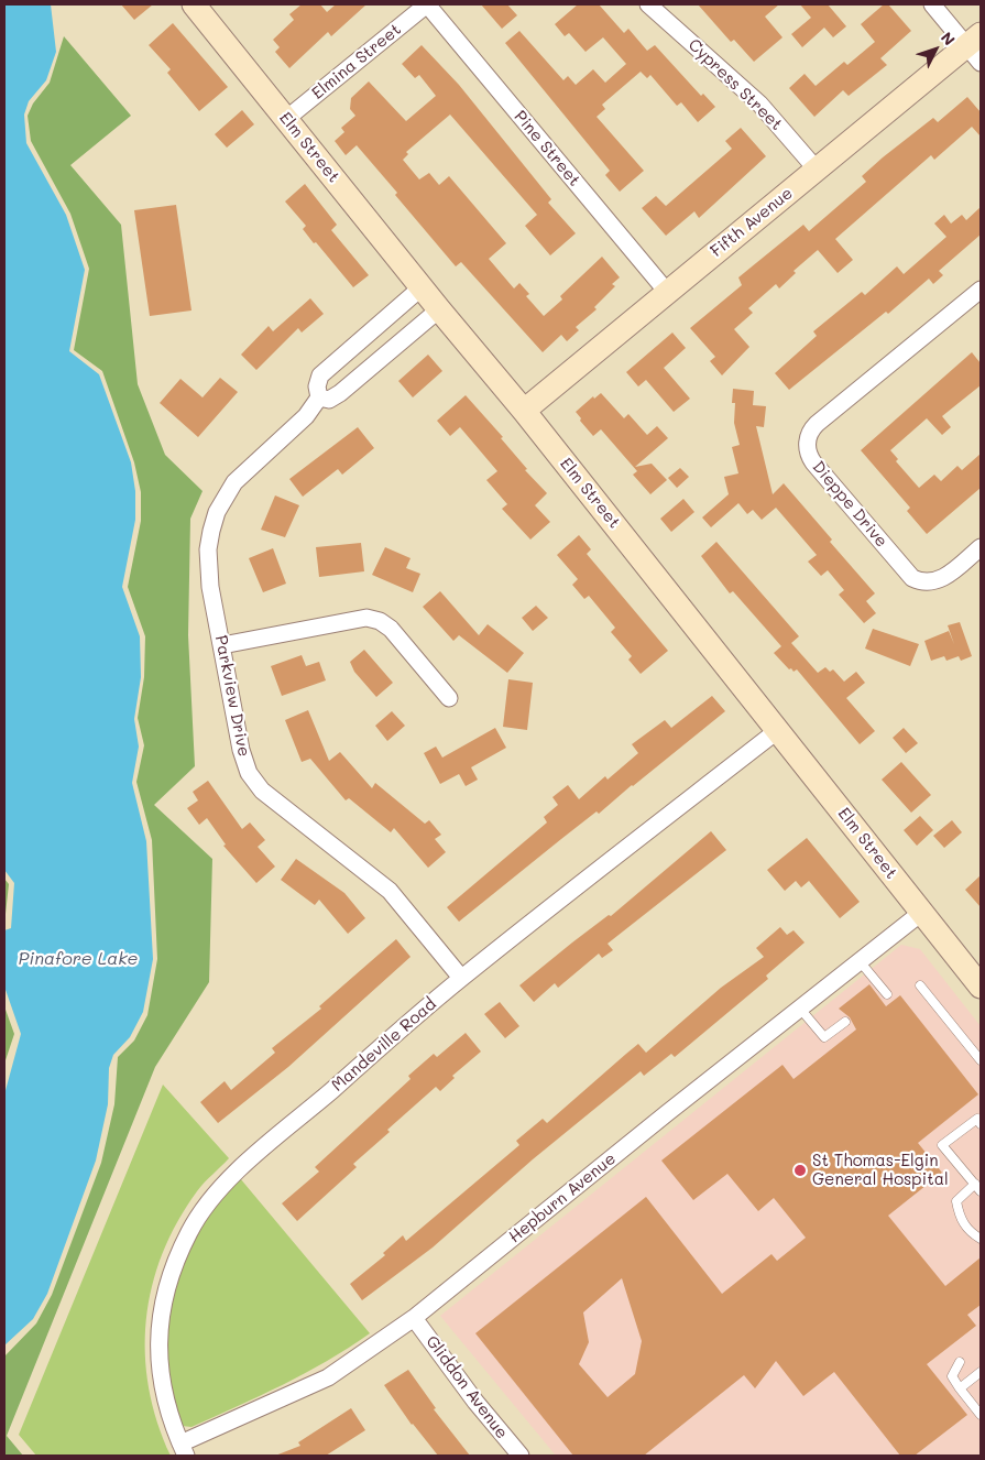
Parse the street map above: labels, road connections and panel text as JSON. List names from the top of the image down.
{
  "streets": {
    "main road": ["Elm Street", "Fifth Avenue"],
    "street": [
      "Elmina Street",
      "Cypress Street",
      "Pine Street",
      "Dieppe Drive",
      "Parkview Drive",
      "Mandeville Road",
      "Hepburn Avenue",
      "Gliddon Avenue"
    ]
  },
  "crossings": [
    ["Elmina Street", "Elm Street"],
    ["Elmina Street", "Pine Street"],
    ["Cypress Street", "Fifth Avenue"],
    ["Elm Street", "Fifth Avenue"],
    ["Elm Street", "Parkview Drive"],
    ["Elm Street", "Mandeville Road"],
    ["Elm Street", "Hepburn Avenue"],
    ["Pine Street", "Fifth Avenue"],
    ["Parkview Drive", "Mandeville Road"],
    ["Mandeville Road", "Hepburn Avenue"],
    ["Hepburn Avenue", "Gliddon Avenue"]
  ],
  "water": ["Pinafore Lake"],
  "places": ["St Thomas-Elgin General Hospital"],
  "north": "top right"
}
